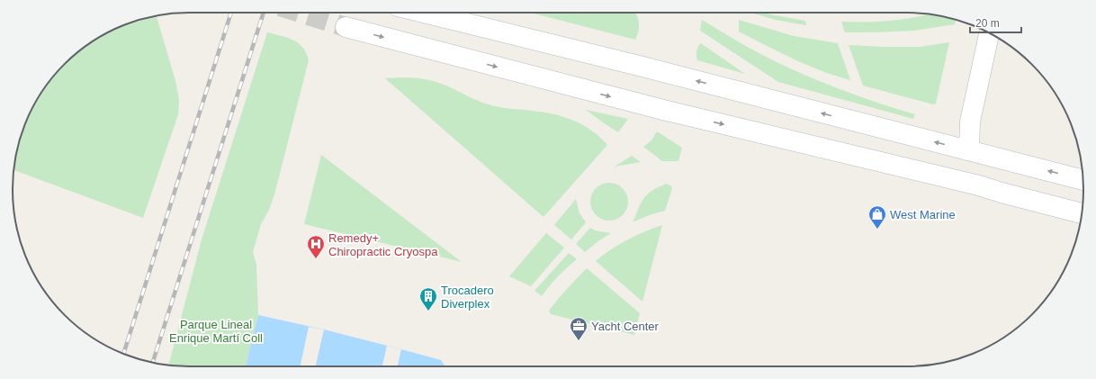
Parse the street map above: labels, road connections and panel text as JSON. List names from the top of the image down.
{
  "parks": ["Parque Lineal Enrique Martí Coll"],
  "places": {
    "shop": ["West Marine"],
    "hospital": ["Remedy+ Chiropractic Cryospa"],
    "building": ["Trocadero Diverplex"],
    "office": ["Yacht Center"]
  },
  "scale_bar": "20 m"
}
